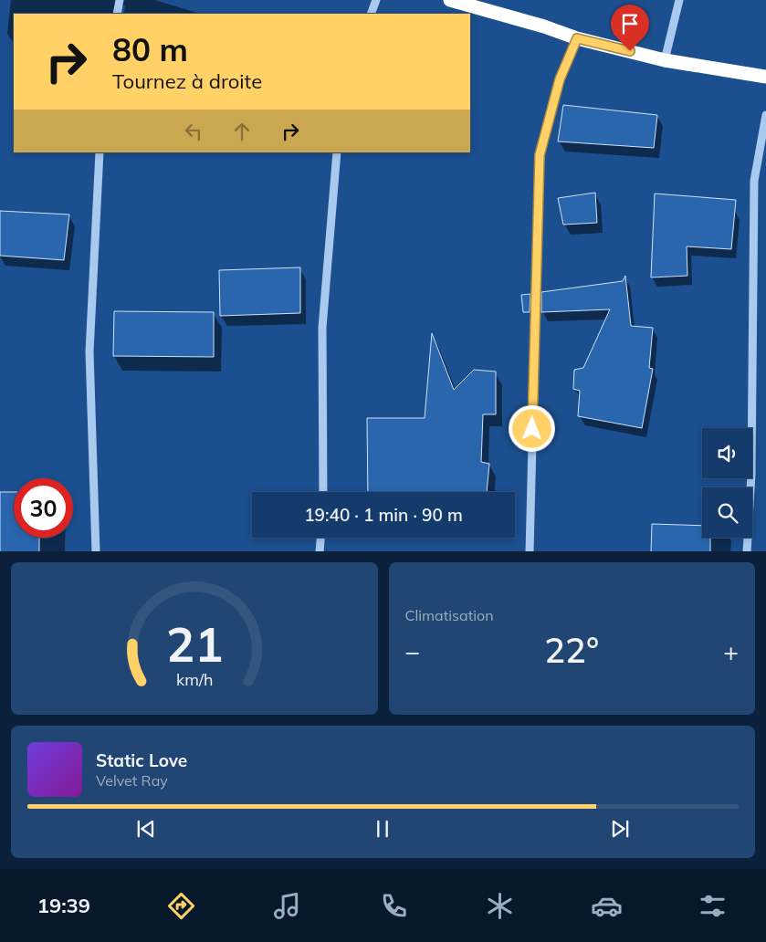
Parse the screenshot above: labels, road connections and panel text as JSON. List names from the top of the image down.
{
  "page": {
    "turn": ["80 m", "Tournez à droite"],
    "limit": "30",
    "trip": "19:40 · 1 min · 90 m",
    "tile": "Climatisation",
    "heat": ["−", "22°", "+"],
    "song": ["Static Love", "Velvet Ray"],
    "tabs": "19:39",
    "gauge": ["21", "km/h"]
  }
}
